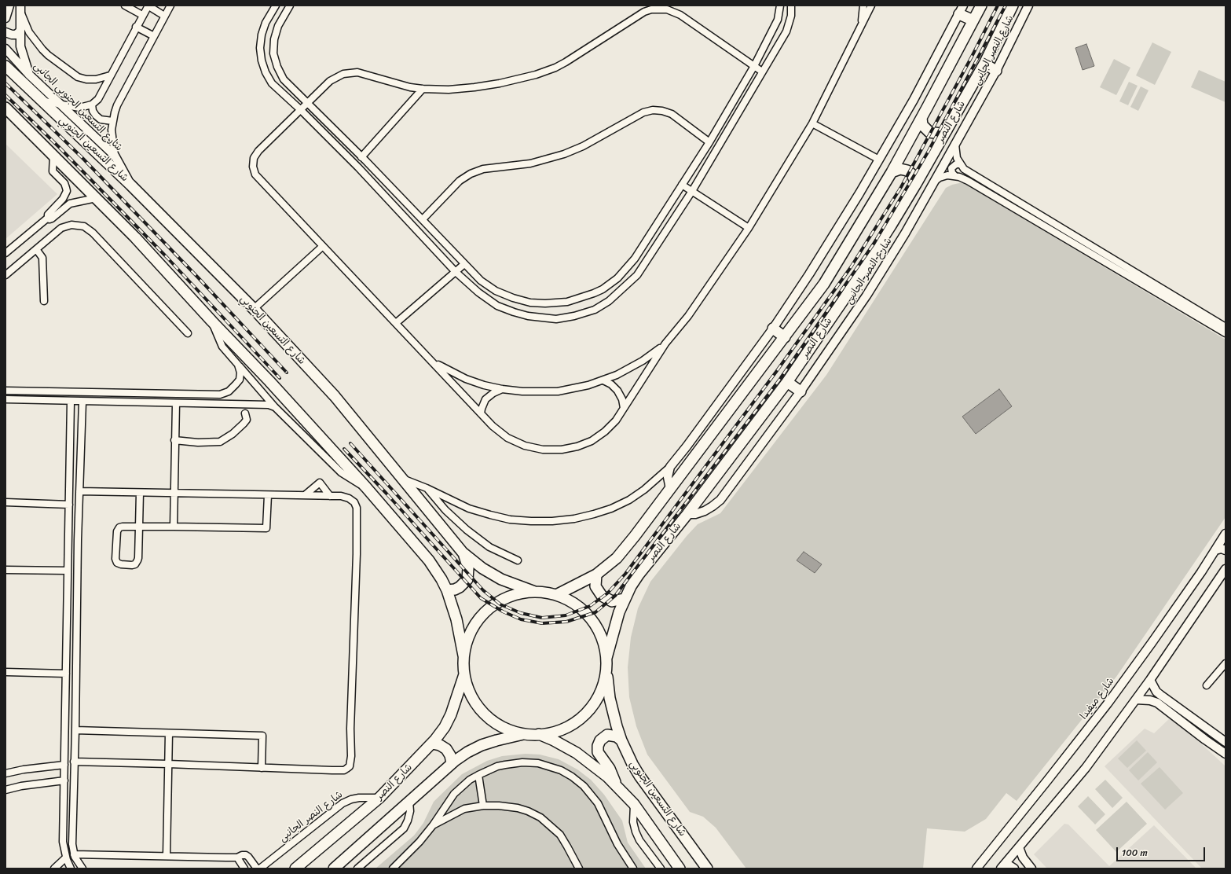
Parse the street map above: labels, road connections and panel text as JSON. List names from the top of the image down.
{
  "streets": {
    "main road": ["شارع النصر", "شارع التسعين الجنوبي"],
    "street": ["شارع النصر الجانبى", "شارع التسعين الجنوبي الجانبى", "شارع ميفيدا"]
  },
  "crossings": [
    ["شارع النصر الجانبى", "شارع النصر"],
    ["شارع التسعين الجنوبي الجانبى", "شارع التسعين الجنوبي"]
  ],
  "scale_bar": "100 m"
}
